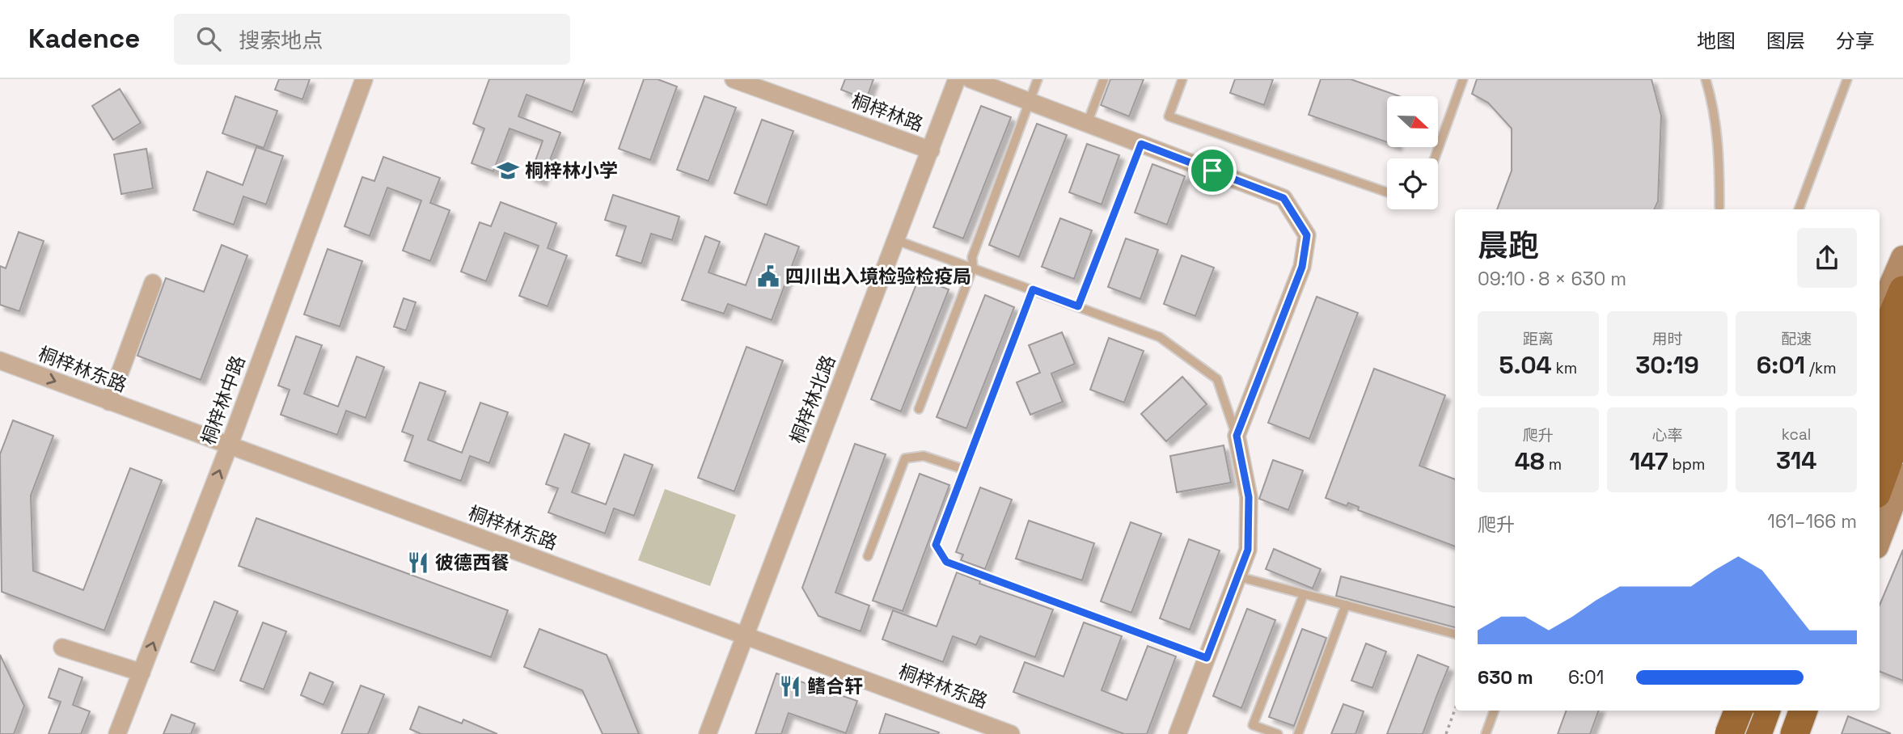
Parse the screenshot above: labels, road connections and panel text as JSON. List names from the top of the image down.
{
  "streets": {
    "street": [
      "桐梓林路",
      "桐梓林东路",
      "桐梓林北路",
      "桐梓林中路"
    ]
  },
  "crossings": [
    ["桐梓林路", "桐梓林北路"],
    ["桐梓林东路", "桐梓林北路"],
    ["桐梓林东路", "桐梓林中路"]
  ],
  "places": {
    "school or university": ["桐梓林小学"],
    "public building": ["四川出入境检验检疫局"],
    "restaurant": ["彼德西餐", "鳍合轩"]
  },
  "north": "right",
  "page": {
    "header": "Kadence",
    "search": "搜索地点",
    "nav": ["地图", "图层", "分享"],
    "heading": ["晨跑", "09:10 · 8 × 630 m"],
    "stats": [
      ["距离", "5.04 km"],
      ["用时", "30:19"],
      ["配速", "6:01 /km"],
      ["爬升", "48 m"],
      ["心率", "147 bpm"],
      ["kcal", "314"]
    ],
    "chart": ["爬升", "161–166 m"],
    "list": [
      {
        "name": "630 m",
        "note": "6:01"
      }
    ]
  }
}
